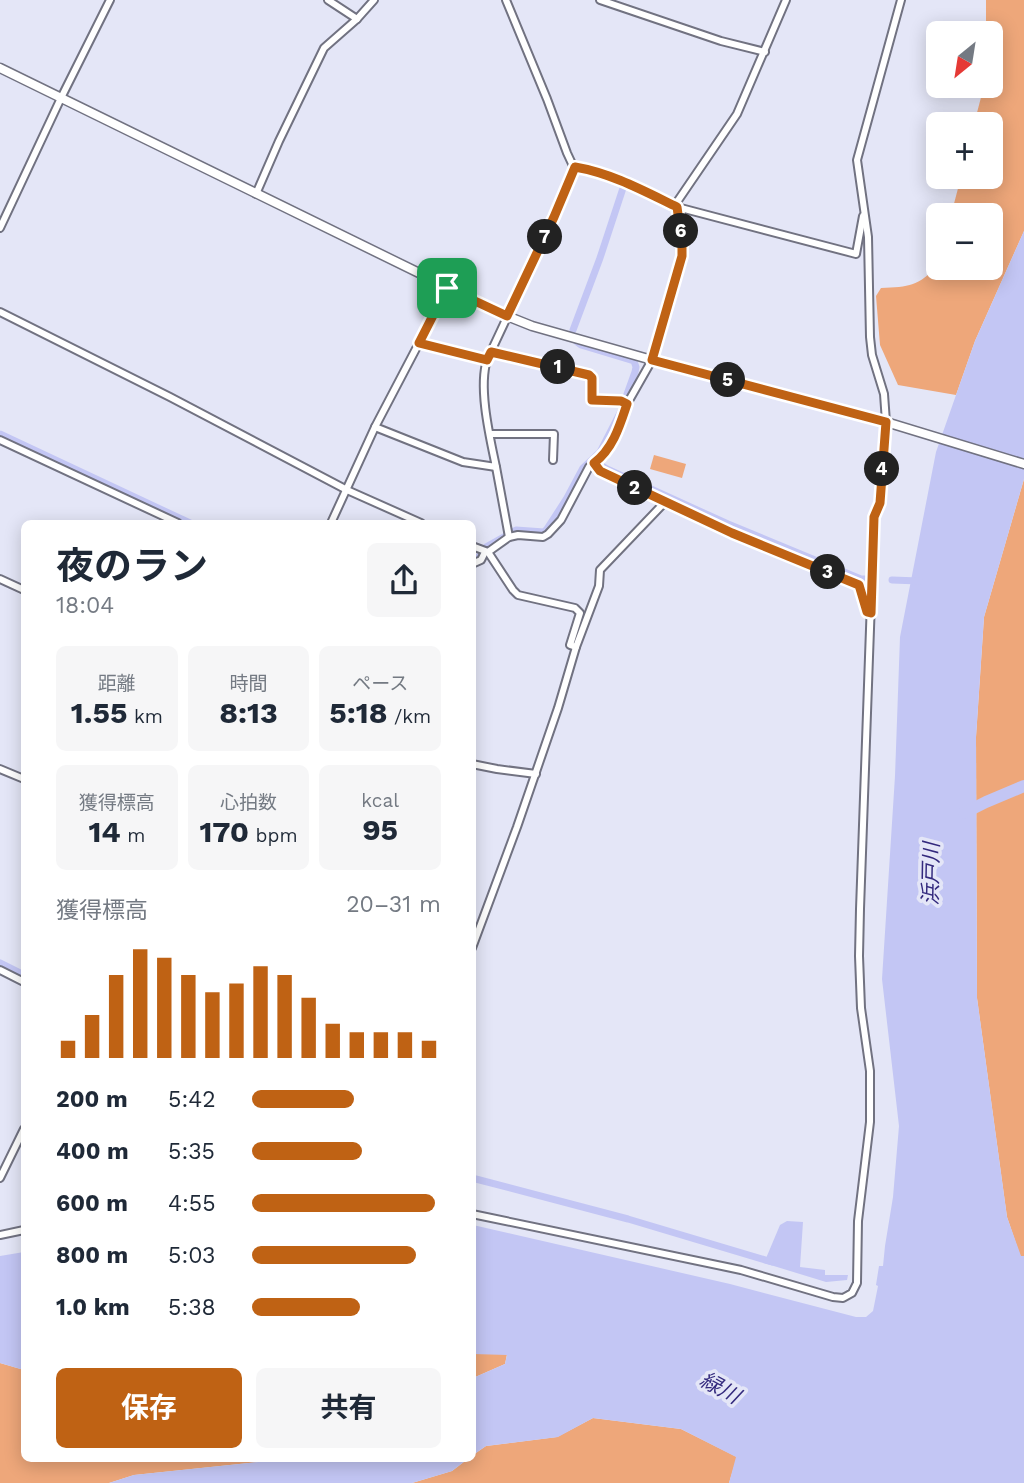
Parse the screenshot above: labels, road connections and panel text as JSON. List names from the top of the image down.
{
  "water": ["浜戸川", "緑川"],
  "north": "bottom left",
  "page": {
    "map_buttons": ["+", "−"],
    "pins": [
      "6",
      "7",
      "1",
      "5",
      "4",
      "2",
      "3"
    ],
    "heading": ["夜のラン", "18:04"],
    "stats": [
      ["距離", "1.55 km"],
      ["時間", "8:13"],
      ["ペース", "5:18 /km"],
      ["獲得標高", "14 m"],
      ["心拍数", "170 bpm"],
      ["kcal", "95"]
    ],
    "chart": ["獲得標高", "20–31 m"],
    "list": [
      {
        "name": "200 m",
        "note": "5:42"
      },
      {
        "name": "400 m",
        "note": "5:35"
      },
      {
        "name": "600 m",
        "note": "4:55"
      },
      {
        "name": "800 m",
        "note": "5:03"
      },
      {
        "name": "1.0 km",
        "note": "5:38"
      }
    ],
    "buttons": ["保存", "共有"]
  }
}
